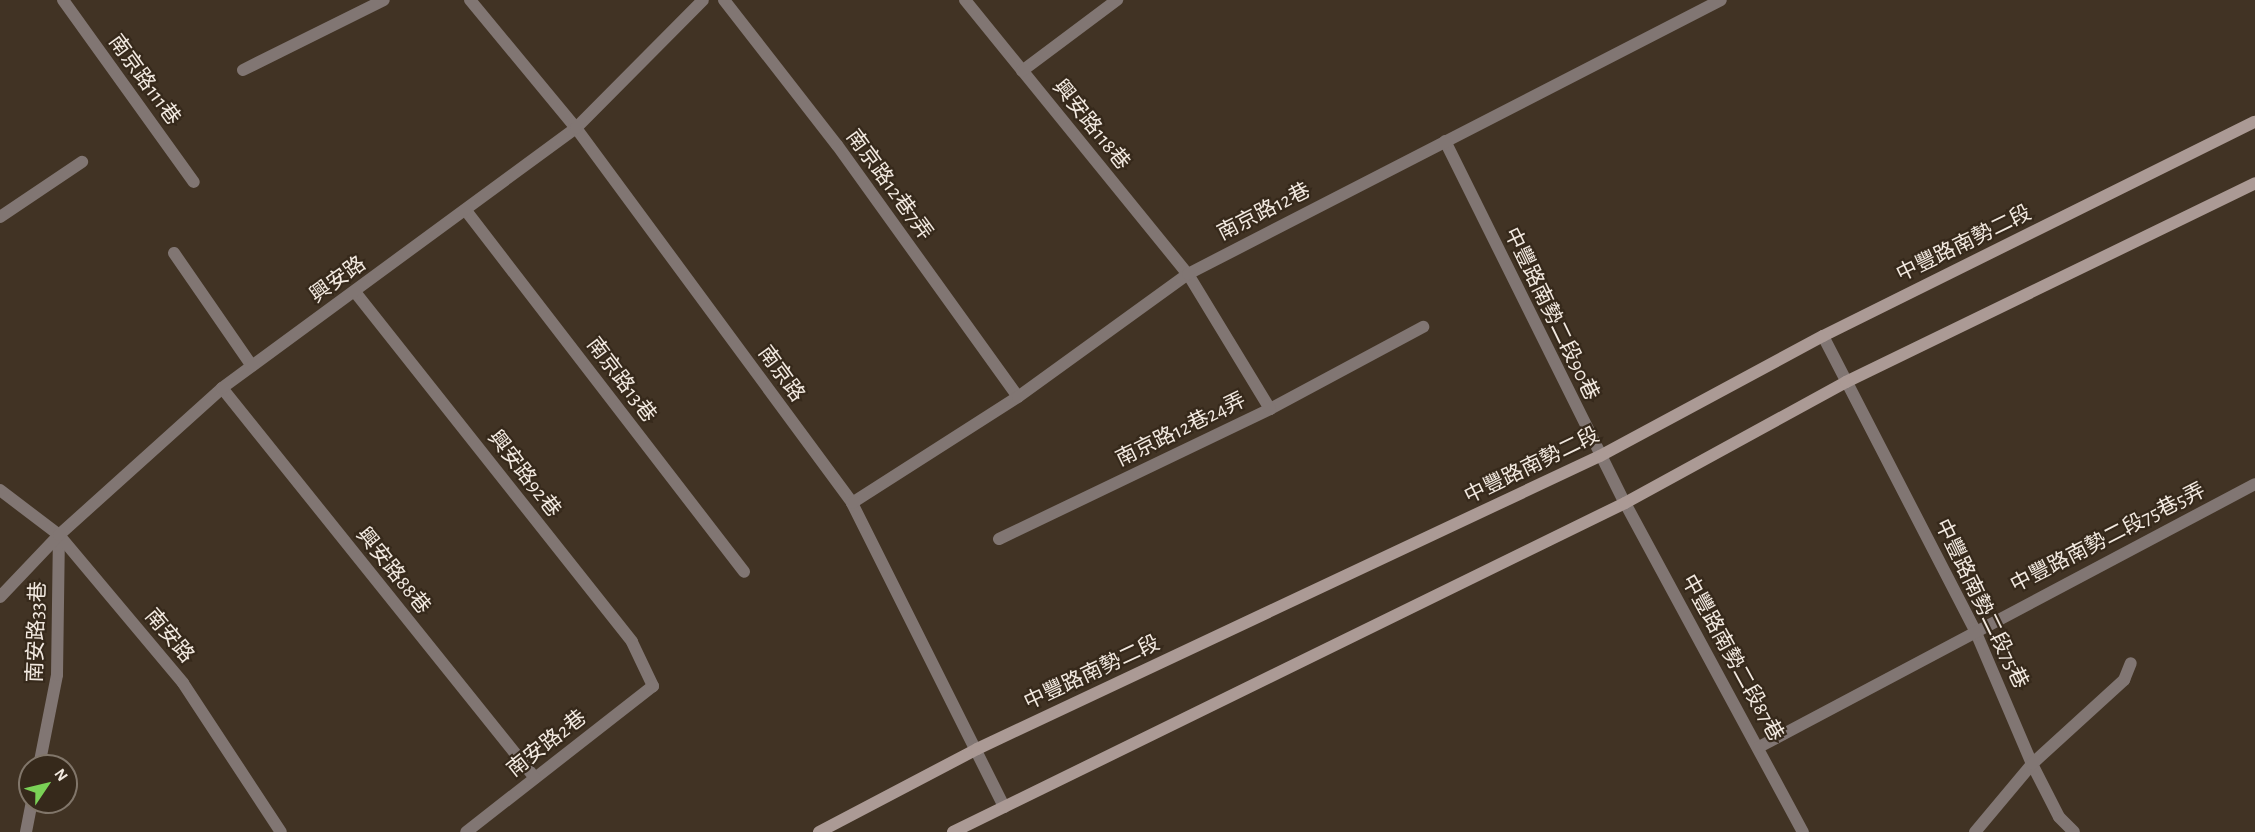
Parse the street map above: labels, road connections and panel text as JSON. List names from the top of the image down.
{
  "streets": {
    "main road": ["中豐路南勢二段"],
    "street": [
      "南京路111巷",
      "興安路118巷",
      "南京路12巷7弄",
      "南京路12巷",
      "興安路",
      "中豐路南勢二段90巷",
      "南京路",
      "南京路13巷",
      "南京路12巷24弄",
      "興安路92巷",
      "中豐路南勢二段75巷5弄",
      "興安路88巷",
      "中豐路南勢二段75巷",
      "南安路33巷",
      "南安路",
      "中豐路南勢二段87巷",
      "南安路2巷"
    ]
  },
  "crossings": [
    ["興安路118巷", "南京路12巷"],
    ["興安路118巷", "南京路12巷24弄"],
    ["南京路12巷7弄", "南京路12巷"],
    ["南京路12巷", "中豐路南勢二段90巷"],
    ["南京路12巷", "南京路"],
    ["南京路12巷", "南京路12巷24弄"],
    ["中豐路南勢二段", "中豐路南勢二段90巷"],
    ["中豐路南勢二段", "南京路"],
    ["中豐路南勢二段", "中豐路南勢二段75巷"],
    ["興安路", "南京路"],
    ["興安路", "南京路13巷"],
    ["興安路", "興安路92巷"],
    ["興安路", "興安路88巷"],
    ["興安路", "南安路33巷"],
    ["興安路", "南安路"],
    ["中豐路南勢二段90巷", "中豐路南勢二段87巷"],
    ["興安路92巷", "南安路2巷"],
    ["中豐路南勢二段75巷5弄", "中豐路南勢二段75巷"],
    ["中豐路南勢二段75巷5弄", "中豐路南勢二段87巷"],
    ["興安路88巷", "南安路2巷"],
    ["南安路33巷", "南安路"]
  ],
  "north": "top right"
}
